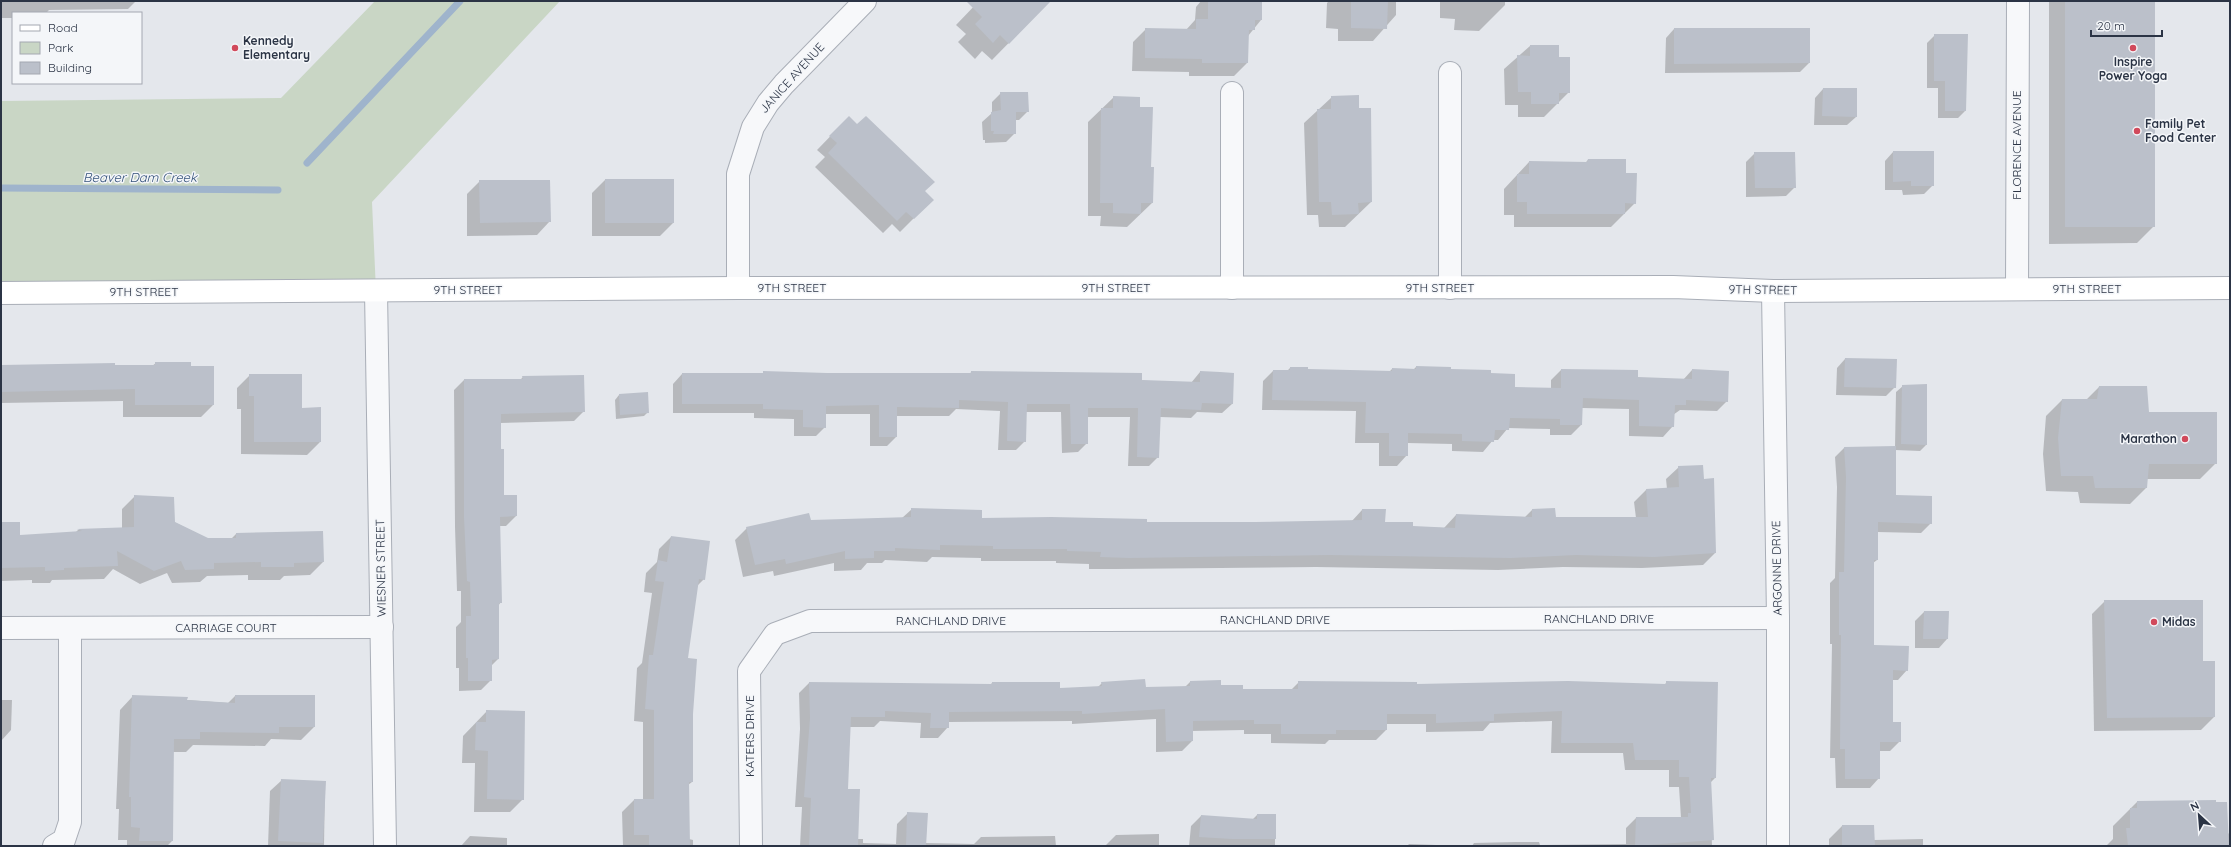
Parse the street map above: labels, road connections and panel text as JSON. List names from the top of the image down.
{
  "streets": {
    "street": [
      "JANICE AVENUE",
      "FLORENCE AVENUE",
      "9TH STREET",
      "WIESNER STREET",
      "ARGONNE DRIVE",
      "RANCHLAND DRIVE",
      "CARRIAGE COURT",
      "KATERS DRIVE"
    ]
  },
  "crossings": [
    ["JANICE AVENUE", "9TH STREET"],
    ["FLORENCE AVENUE", "9TH STREET"],
    ["9TH STREET", "WIESNER STREET"],
    ["9TH STREET", "ARGONNE DRIVE"],
    ["WIESNER STREET", "CARRIAGE COURT"],
    ["ARGONNE DRIVE", "RANCHLAND DRIVE"],
    ["RANCHLAND DRIVE", "KATERS DRIVE"]
  ],
  "water": ["Beaver Dam Creek"],
  "places": [
    "Kennedy Elementary",
    "Inspire Power Yoga",
    "Family Pet Food Center",
    "Marathon",
    "Midas"
  ],
  "legend": ["Road", "Park", "Building"],
  "scale_bar": "20 m",
  "north": "top left"
}
